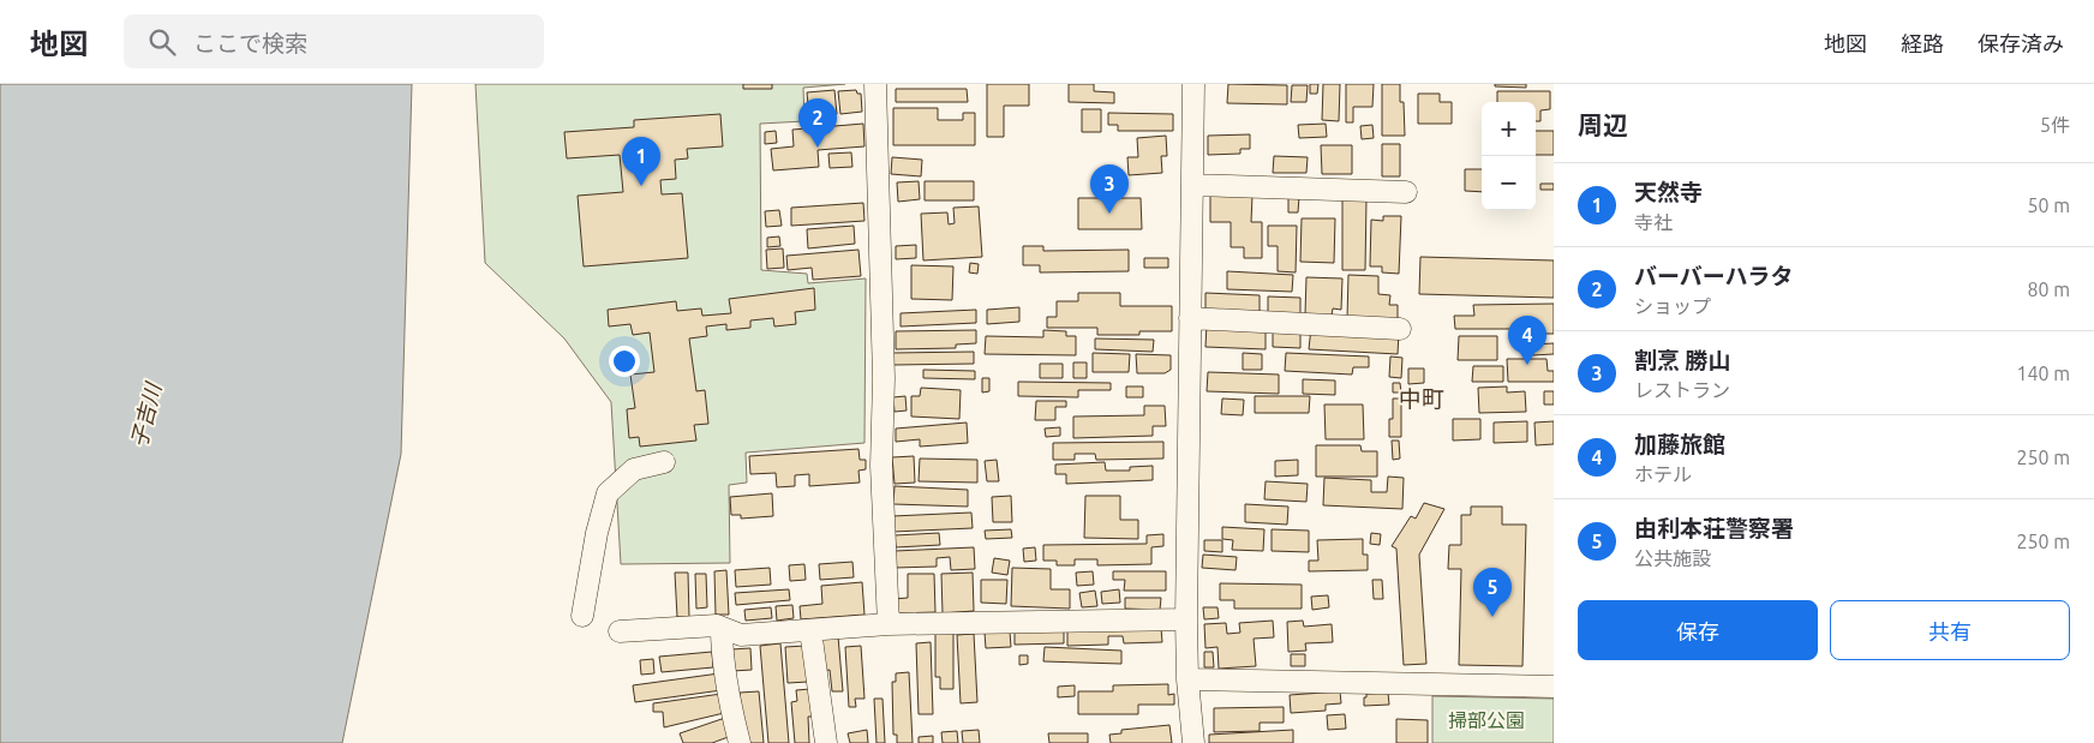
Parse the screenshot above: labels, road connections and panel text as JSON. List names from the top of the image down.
{
  "districts": ["中町"],
  "water": ["子吉川"],
  "parks": ["掃部公園"],
  "page": {
    "header": "地図",
    "search": "ここで検索",
    "nav": ["地図", "経路", "保存済み"],
    "heading": ["周辺", "5件"],
    "pins": [
      "2",
      "1",
      "3",
      "4",
      "5"
    ],
    "map_buttons": ["+", "−"],
    "list": [
      {
        "mark": "1",
        "name": "天然寺",
        "note": "寺社",
        "value": "50 m"
      },
      {
        "mark": "2",
        "name": "バーバーハラタ",
        "note": "ショップ",
        "value": "80 m"
      },
      {
        "mark": "3",
        "name": "割烹 勝山",
        "note": "レストラン",
        "value": "140 m"
      },
      {
        "mark": "4",
        "name": "加藤旅館",
        "note": "ホテル",
        "value": "250 m"
      },
      {
        "mark": "5",
        "name": "由利本荘警察署",
        "note": "公共施設",
        "value": "250 m"
      }
    ],
    "buttons": ["保存", "共有"]
  }
}
